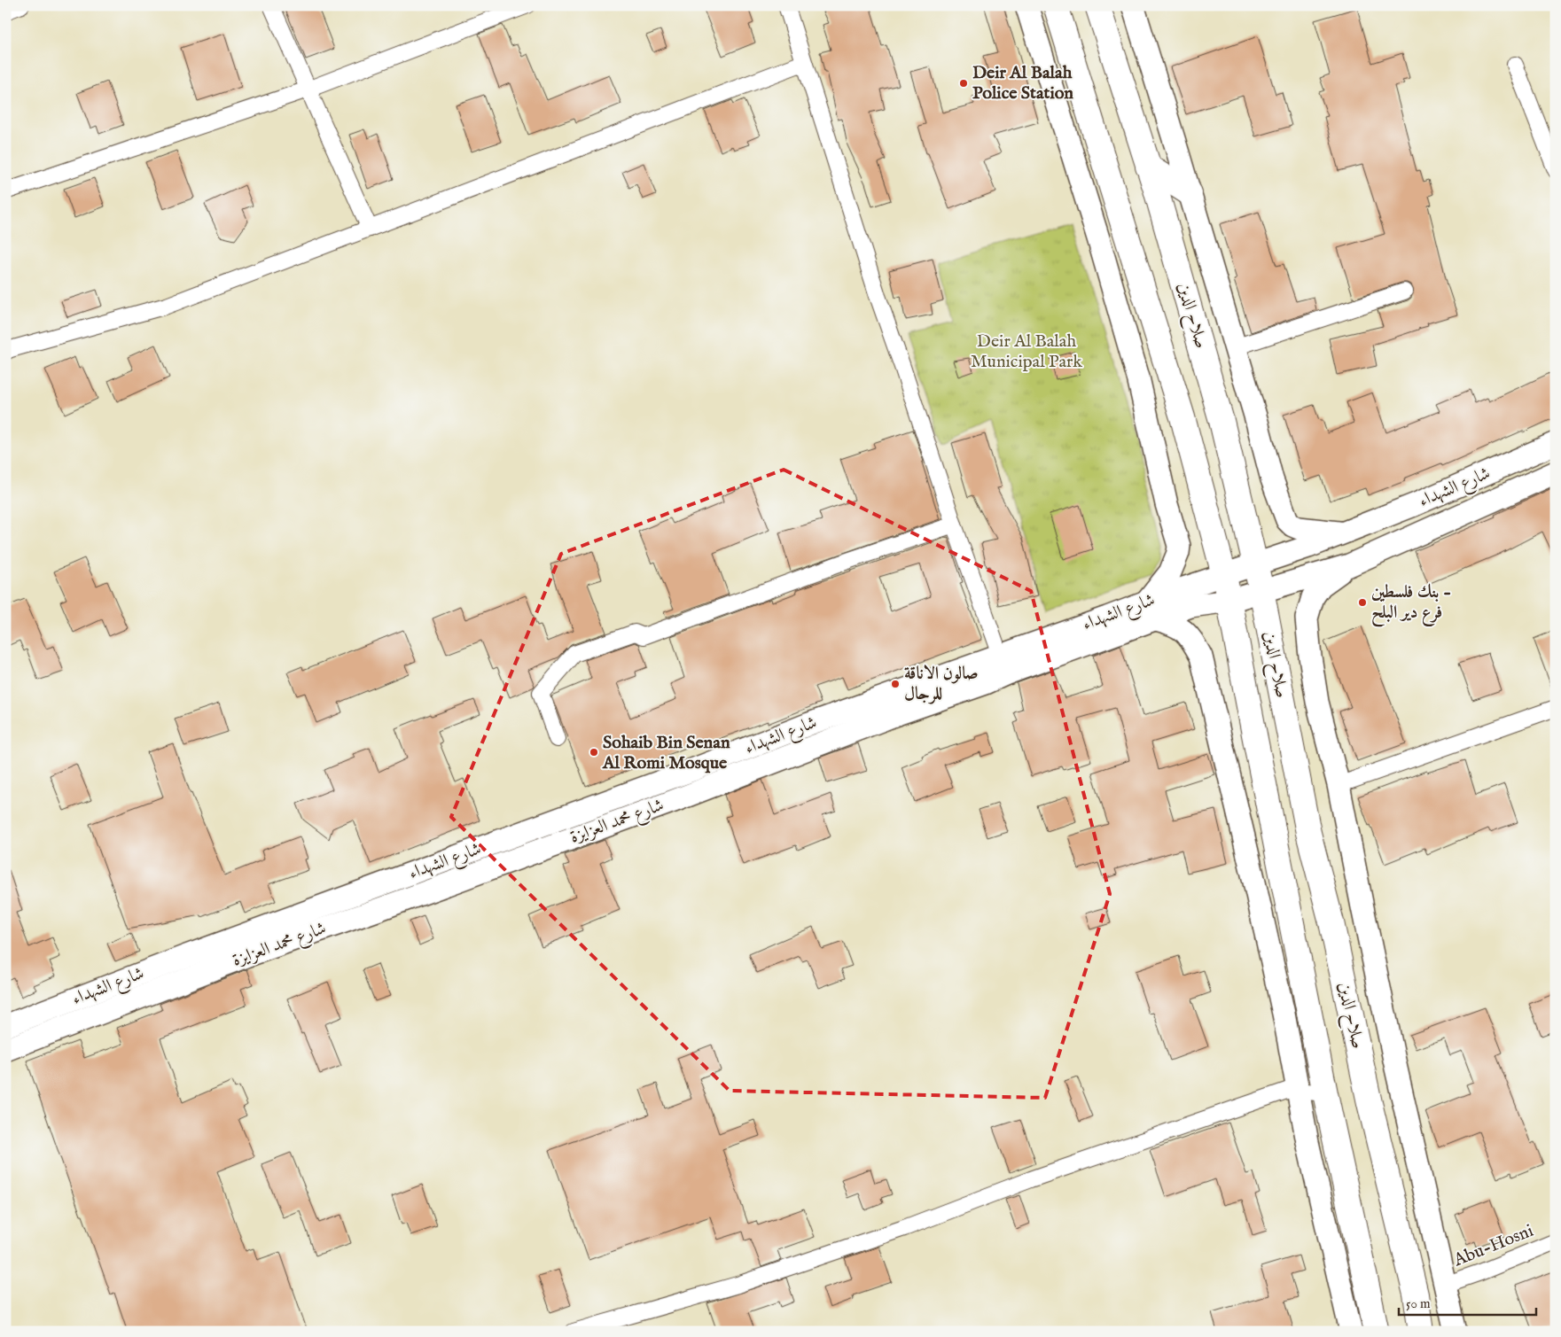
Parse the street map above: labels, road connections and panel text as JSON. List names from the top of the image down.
{
  "streets": {
    "highway": ["صلاح الدين"],
    "main road": ["شارع الشهداء", "شارع محمد العزايزة"],
    "street": ["Abu-Hosni"]
  },
  "crossings": [
    ["صلاح الدين", "شارع الشهداء"],
    ["صلاح الدين", "شارع محمد العزايزة"],
    ["شارع الشهداء", "شارع محمد العزايزة"]
  ],
  "parks": ["Deir Al Balah Municipal Park"],
  "places": [
    "Deir Al Balah Police Station",
    "بنك فلسطين - فرع دير البلح",
    "صالون الاناقة للرجال",
    "Sohaib Bin Senan Al Romi Mosque"
  ],
  "scale_bar": "50 m"
}
